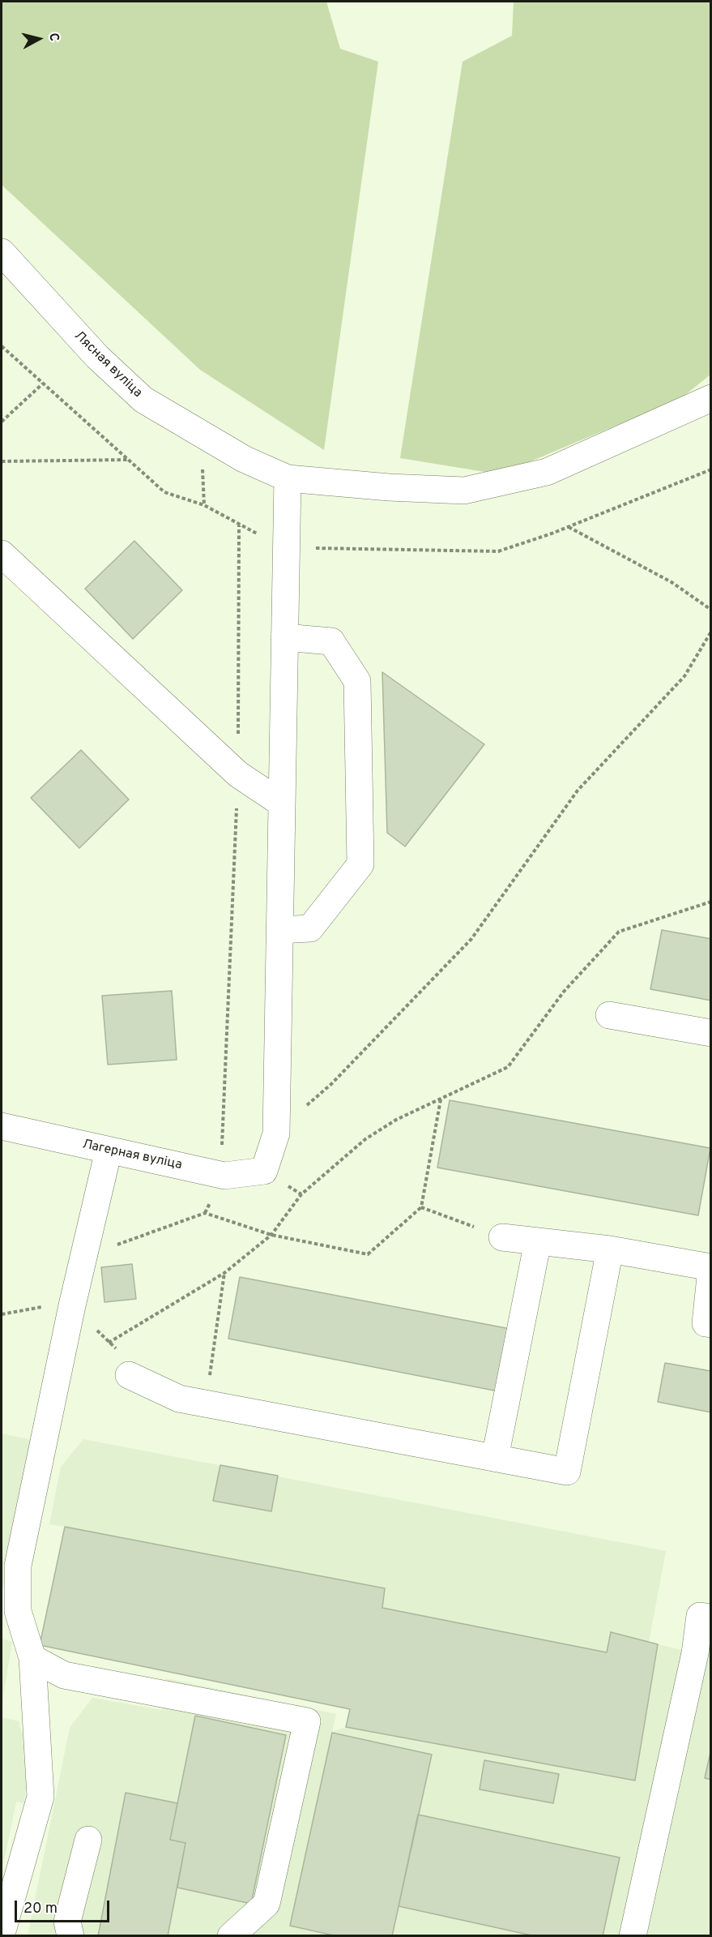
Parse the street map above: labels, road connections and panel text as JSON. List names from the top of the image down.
{
  "streets": {
    "street": ["Лясная вуліца", "Лагерная вуліца"]
  },
  "scale_bar": "20 m",
  "north": "right"
}
